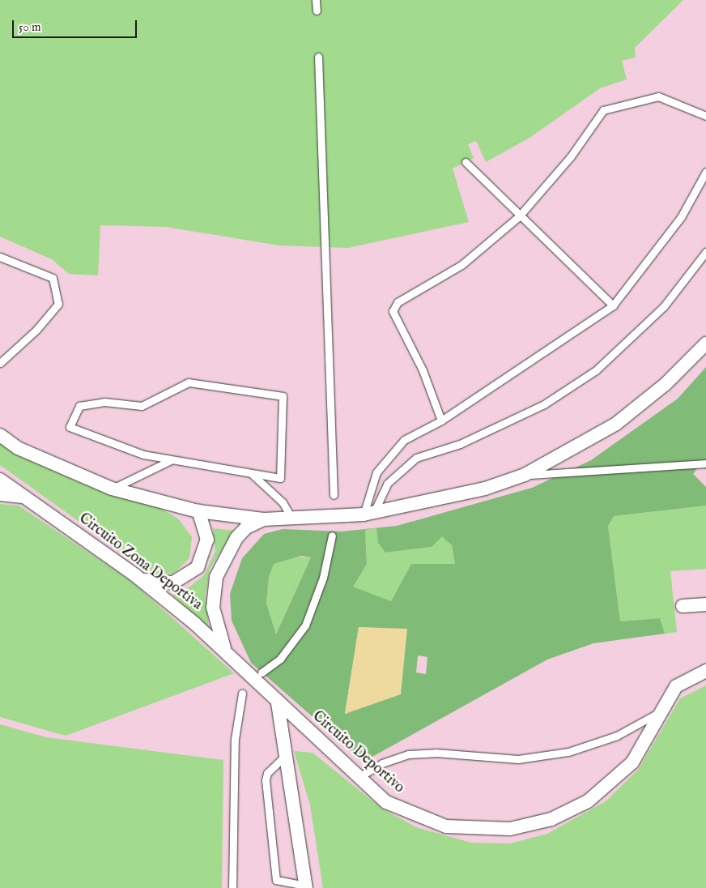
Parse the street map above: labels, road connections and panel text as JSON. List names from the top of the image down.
{
  "streets": {
    "street": ["Circuito Zona Deportiva", "Circuito Deportivo"]
  },
  "crossings": [
    ["Circuito Zona Deportiva", "Circuito Deportivo"]
  ],
  "scale_bar": "50 m"
}
